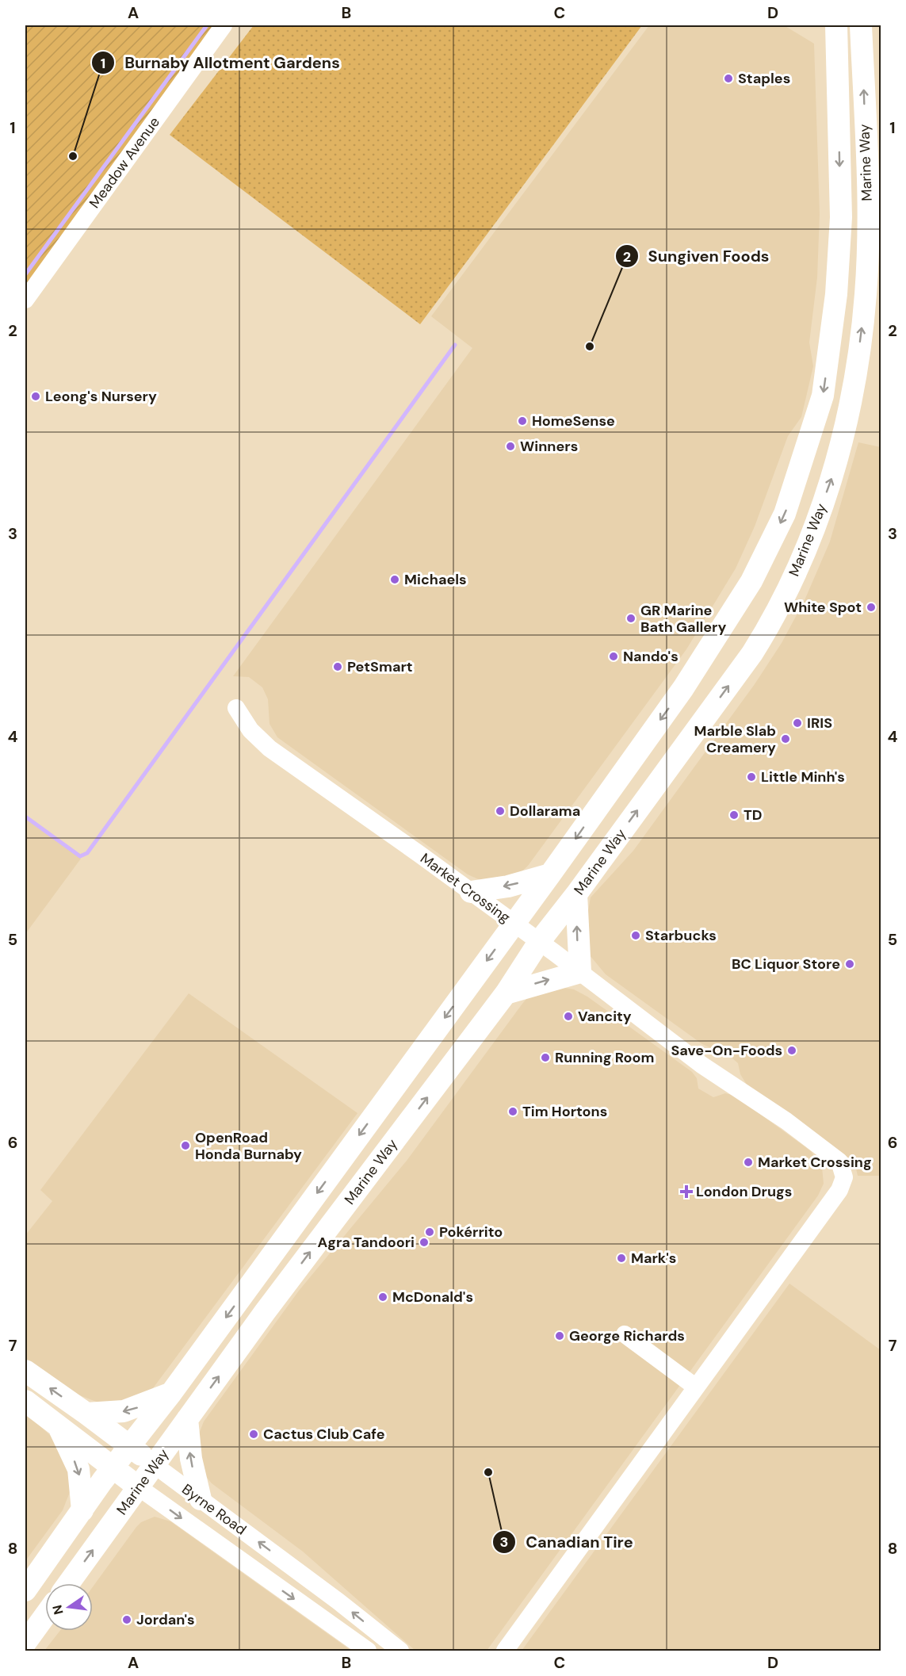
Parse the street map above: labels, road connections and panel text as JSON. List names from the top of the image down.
{
  "streets": {
    "main road": ["Marine Way", "Byrne Road"],
    "street": ["Meadow Avenue", "Market Crossing"]
  },
  "crossings": [
    ["Marine Way", "Market Crossing"],
    ["Marine Way", "Byrne Road"]
  ],
  "places": {
    "other": [
      "Staples",
      "Burnaby Allotment Gardens",
      "Sungiven Foods",
      "Leong's Nursery",
      "HomeSense",
      "Winners",
      "Michaels",
      "White Spot",
      "GR Marine Bath Gallery",
      "Nando's",
      "PetSmart",
      "IRIS",
      "Marble Slab Creamery",
      "Little Minh's",
      "Dollarama",
      "TD",
      "Starbucks",
      "BC Liquor Store",
      "Vancity",
      "Save-On-Foods",
      "Running Room",
      "Tim Hortons",
      "OpenRoad Honda Burnaby",
      "Market Crossing",
      "Pokérrito",
      "Agra Tandoori",
      "Mark's",
      "McDonald's",
      "George Richards",
      "Cactus Club Cafe",
      "Canadian Tire",
      "Jordan's"
    ],
    "health": ["London Drugs"]
  },
  "north": "left",
  "grid": {
    "columns": [
      "A",
      "B",
      "C",
      "D"
    ],
    "rows": [
      "1",
      "2",
      "3",
      "4",
      "5",
      "6",
      "7",
      "8"
    ]
  }
}
